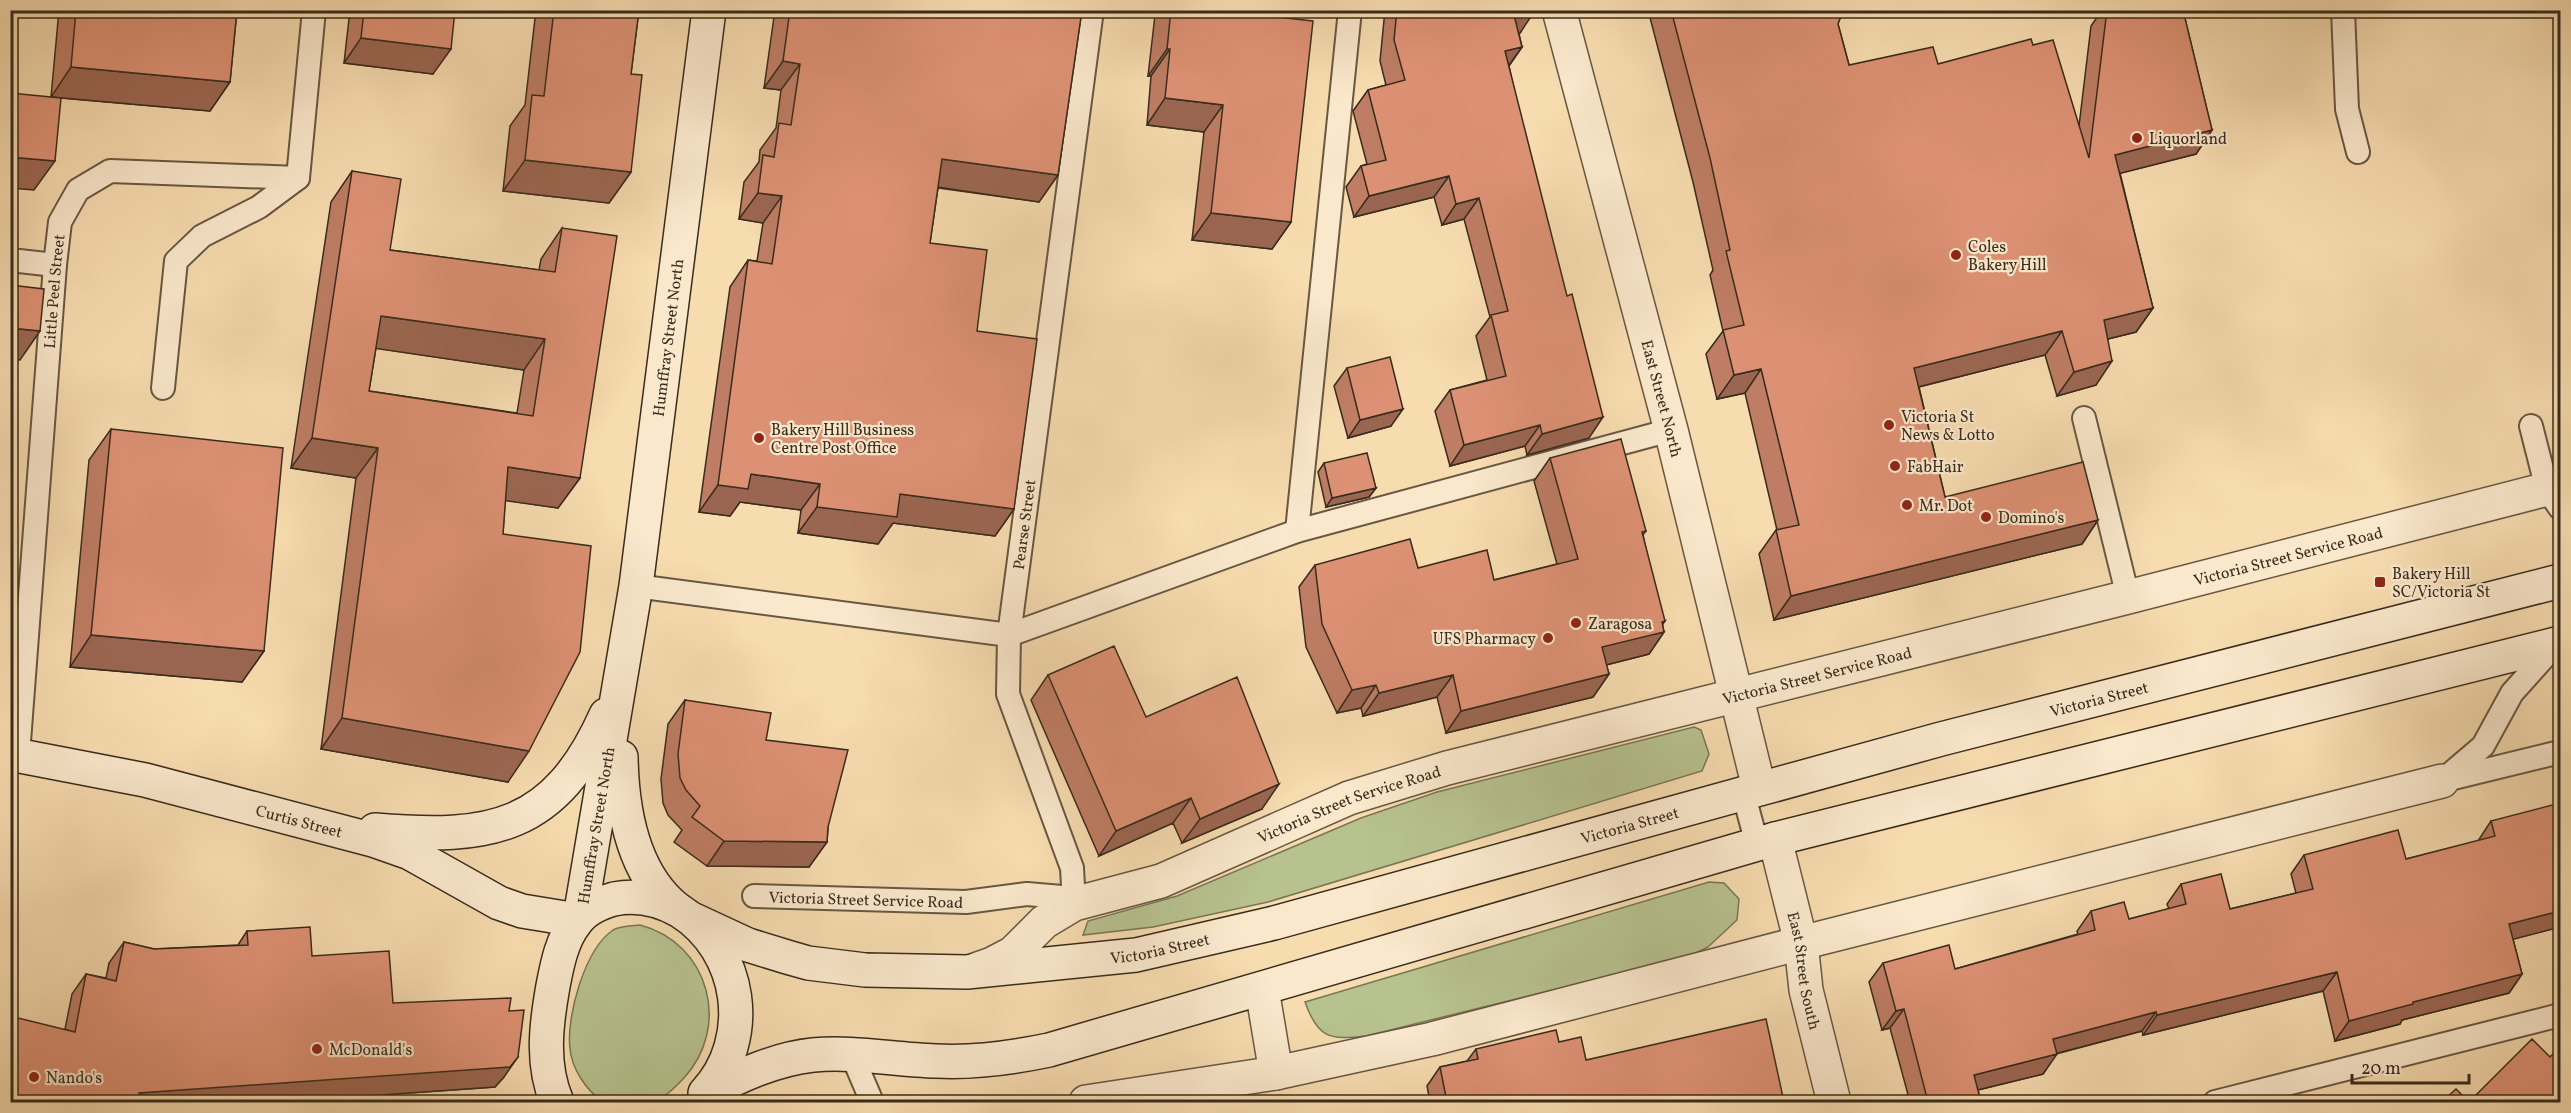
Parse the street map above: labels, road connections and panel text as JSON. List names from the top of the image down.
{
  "streets": {
    "street": [
      "Humffray Street North",
      "East Street North",
      "Victoria Street Service Road",
      "Victoria Street",
      "Curtis Street",
      "East Street South"
    ],
    "lane": ["Little Peel Street", "Pearse Street"]
  },
  "crossings": [
    ["Little Peel Street", "Curtis Street"],
    ["Humffray Street North", "Victoria Street"],
    ["Humffray Street North", "Curtis Street"],
    ["East Street North", "Victoria Street Service Road"],
    ["East Street North", "Victoria Street"],
    ["Pearse Street", "Victoria Street Service Road"]
  ],
  "places": {
    "other": [
      "Liquorland",
      "Coles Bakery Hill",
      "Victoria St News & Lotto",
      "Bakery Hill Business Centre Post Office",
      "FabHair",
      "Mr. Dot",
      "Domino's",
      "Zaragosa",
      "UFS Pharmacy",
      "McDonald's",
      "Nando's"
    ],
    "transit": ["Bakery Hill SC/Victoria St"]
  },
  "scale_bar": "20 m"
}
